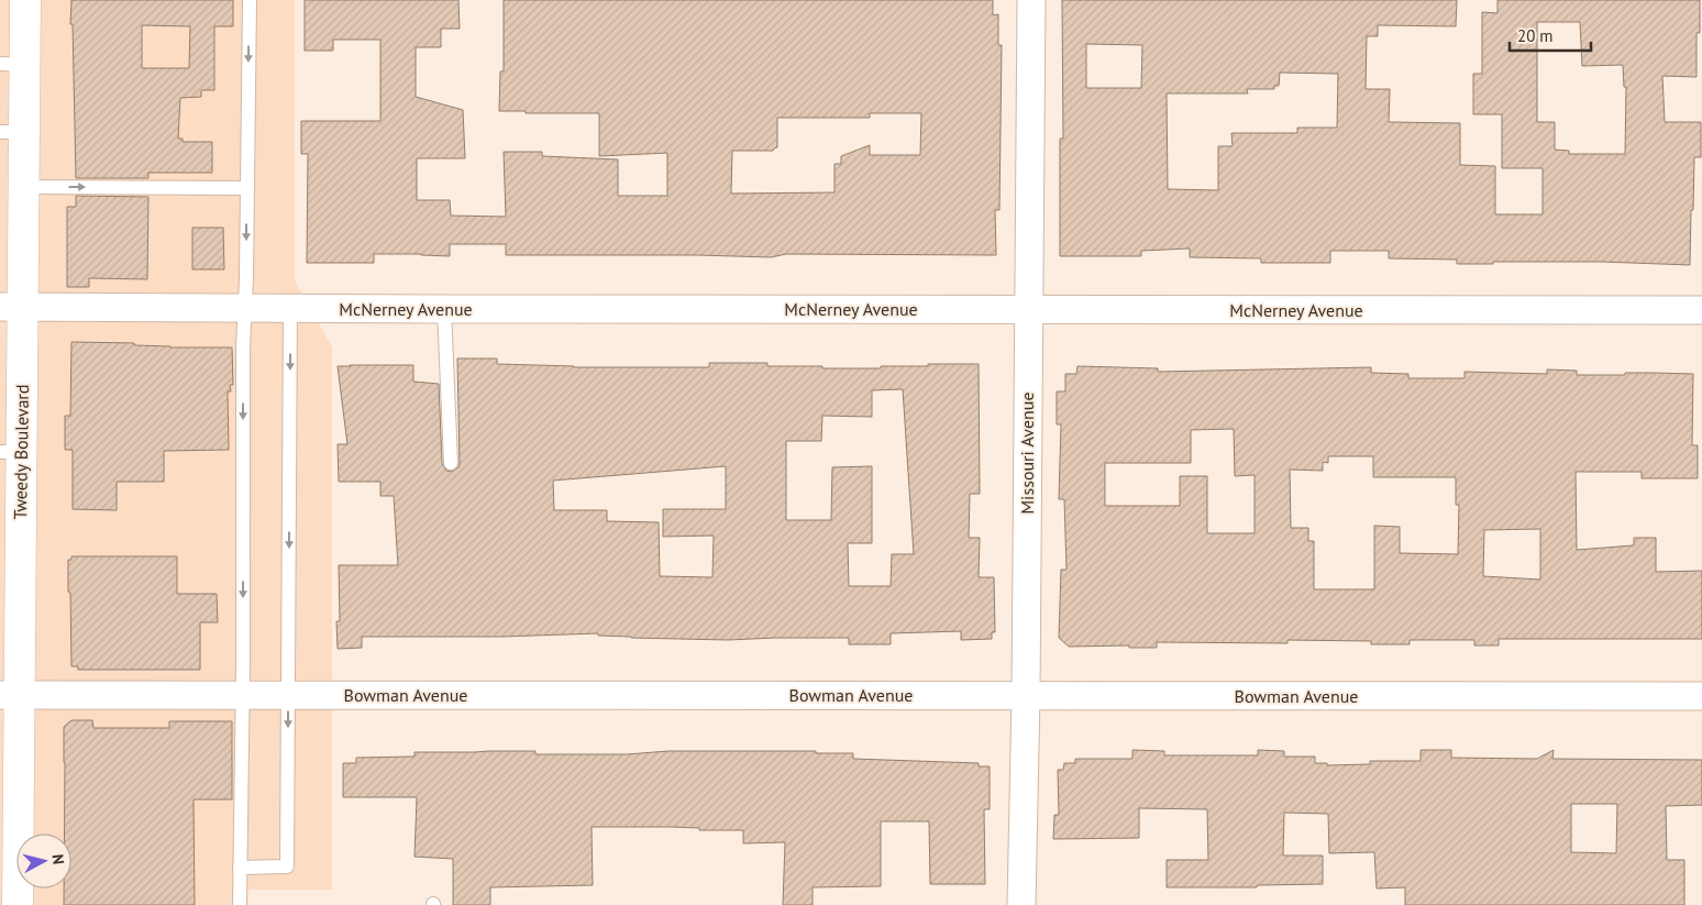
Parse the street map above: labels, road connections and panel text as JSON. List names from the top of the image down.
{
  "streets": {
    "main road": ["Tweedy Boulevard"],
    "street": ["McNerney Avenue", "Missouri Avenue", "Bowman Avenue"]
  },
  "crossings": [
    ["McNerney Avenue", "Tweedy Boulevard"],
    ["McNerney Avenue", "Missouri Avenue"],
    ["Tweedy Boulevard", "Bowman Avenue"],
    ["Missouri Avenue", "Bowman Avenue"]
  ],
  "scale_bar": "20 m",
  "north": "right"
}
